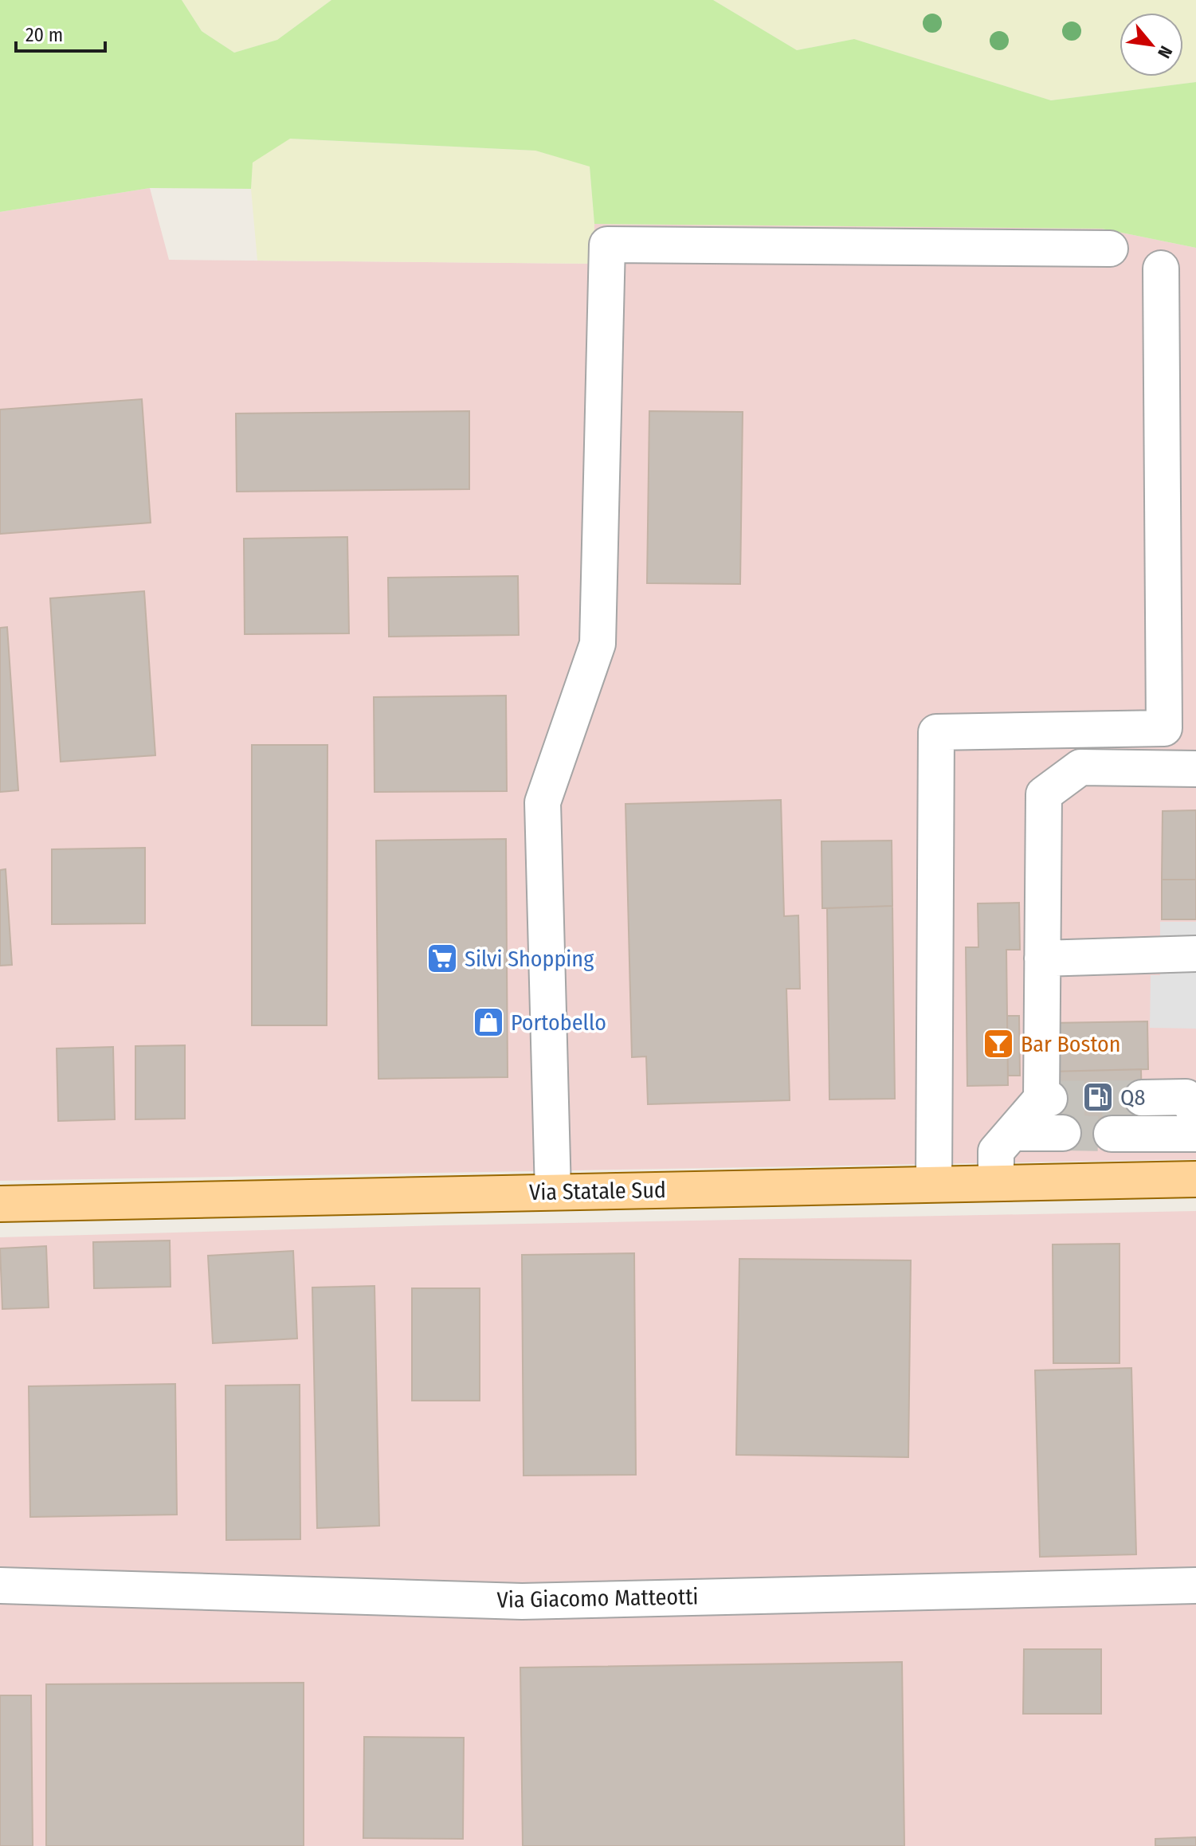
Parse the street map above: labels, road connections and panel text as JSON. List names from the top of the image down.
{
  "streets": {
    "main road": ["Via Statale Sud"],
    "street": ["Via Giacomo Matteotti"]
  },
  "places": {
    "supermarket": ["Silvi Shopping"],
    "shop": ["Portobello"],
    "bar": ["Bar Boston"],
    "fuel station": ["Q8"]
  },
  "scale_bar": "20 m",
  "north": "bottom right"
}
